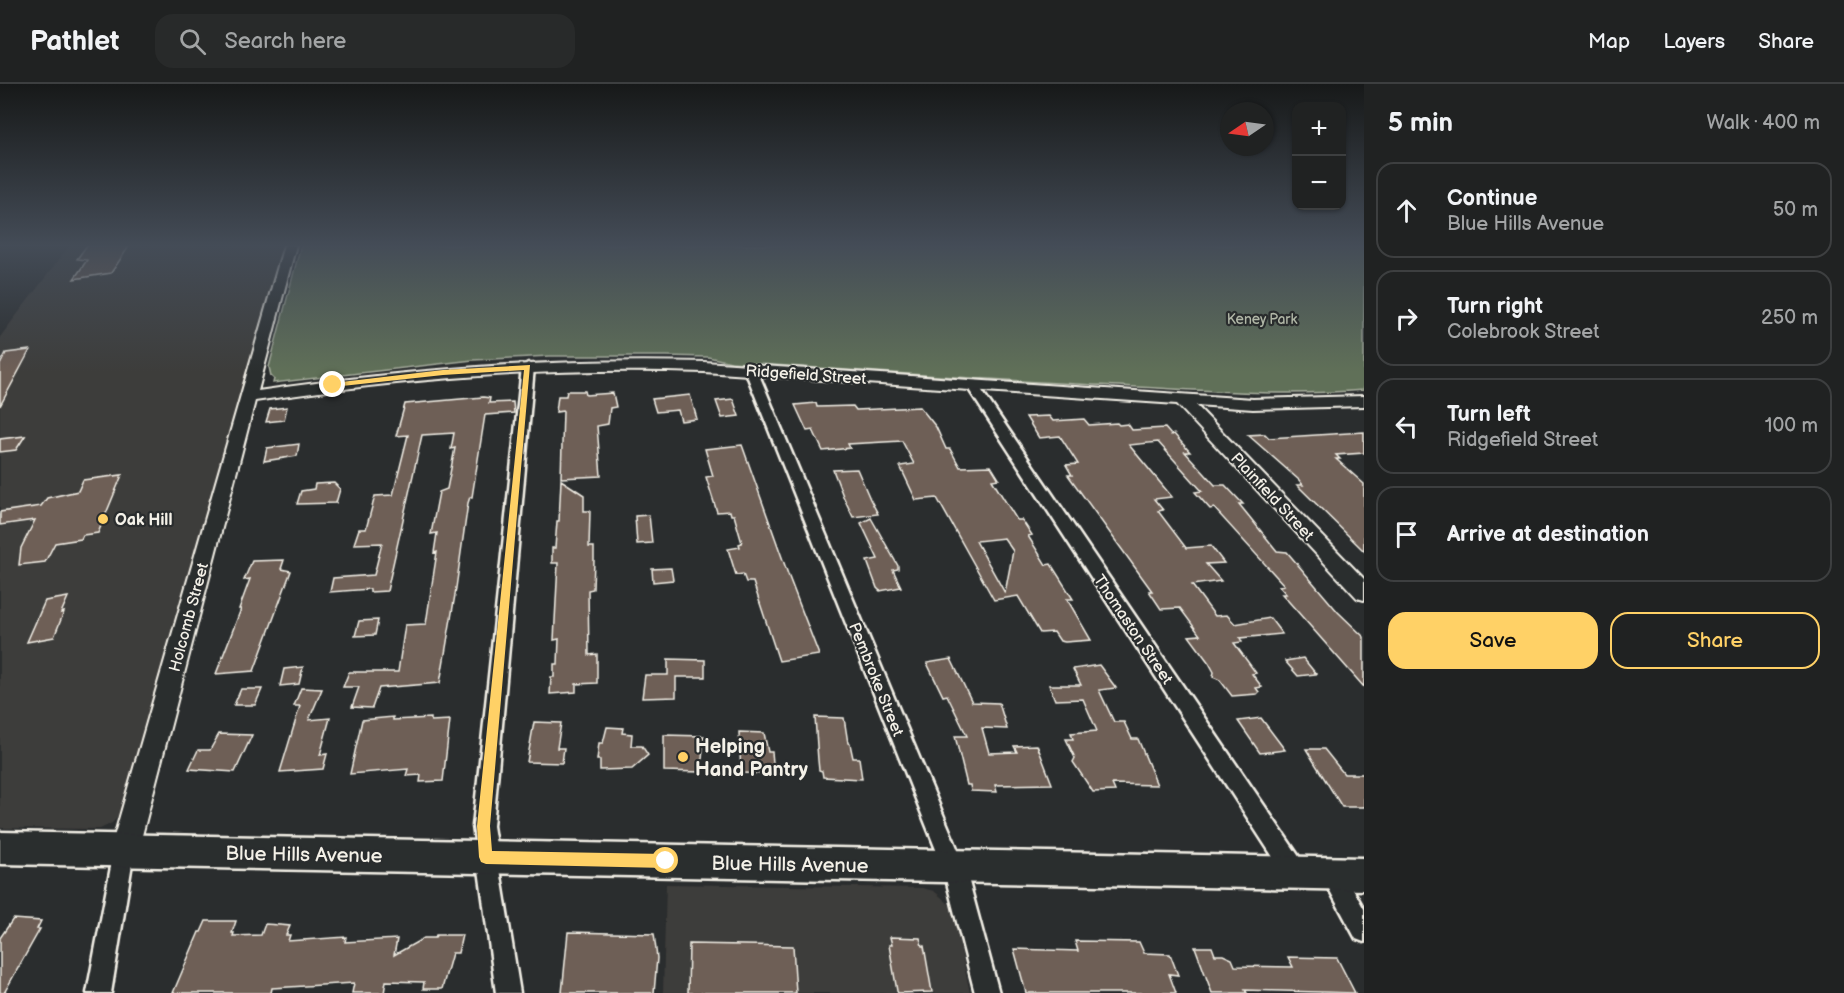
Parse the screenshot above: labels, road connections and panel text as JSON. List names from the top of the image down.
{
  "streets": {
    "main road": ["Blue Hills Avenue"],
    "street": [
      "Ridgefield Street",
      "Plainfield Street",
      "Holcomb Street",
      "Thomaston Street",
      "Pembroke Street"
    ]
  },
  "crossings": [
    ["Ridgefield Street", "Plainfield Street"],
    ["Ridgefield Street", "Holcomb Street"],
    ["Ridgefield Street", "Thomaston Street"],
    ["Ridgefield Street", "Pembroke Street"],
    ["Holcomb Street", "Blue Hills Avenue"],
    ["Thomaston Street", "Blue Hills Avenue"],
    ["Pembroke Street", "Blue Hills Avenue"]
  ],
  "parks": ["Keney Park"],
  "places": ["Oak Hill", "Helping Hand Pantry"],
  "north": "left",
  "page": {
    "header": "Pathlet",
    "search": "Search here",
    "nav": ["Map", "Layers", "Share"],
    "heading": ["5 min", "Walk · 400 m"],
    "map_buttons": ["+", "−"],
    "list": [
      ["Continue", "Blue Hills Avenue", "50 m"],
      ["Turn right", "Colebrook Street", "250 m"],
      ["Turn left", "Ridgefield Street", "100 m"],
      "Arrive at destination"
    ],
    "buttons": ["Save", "Share"]
  }
}
